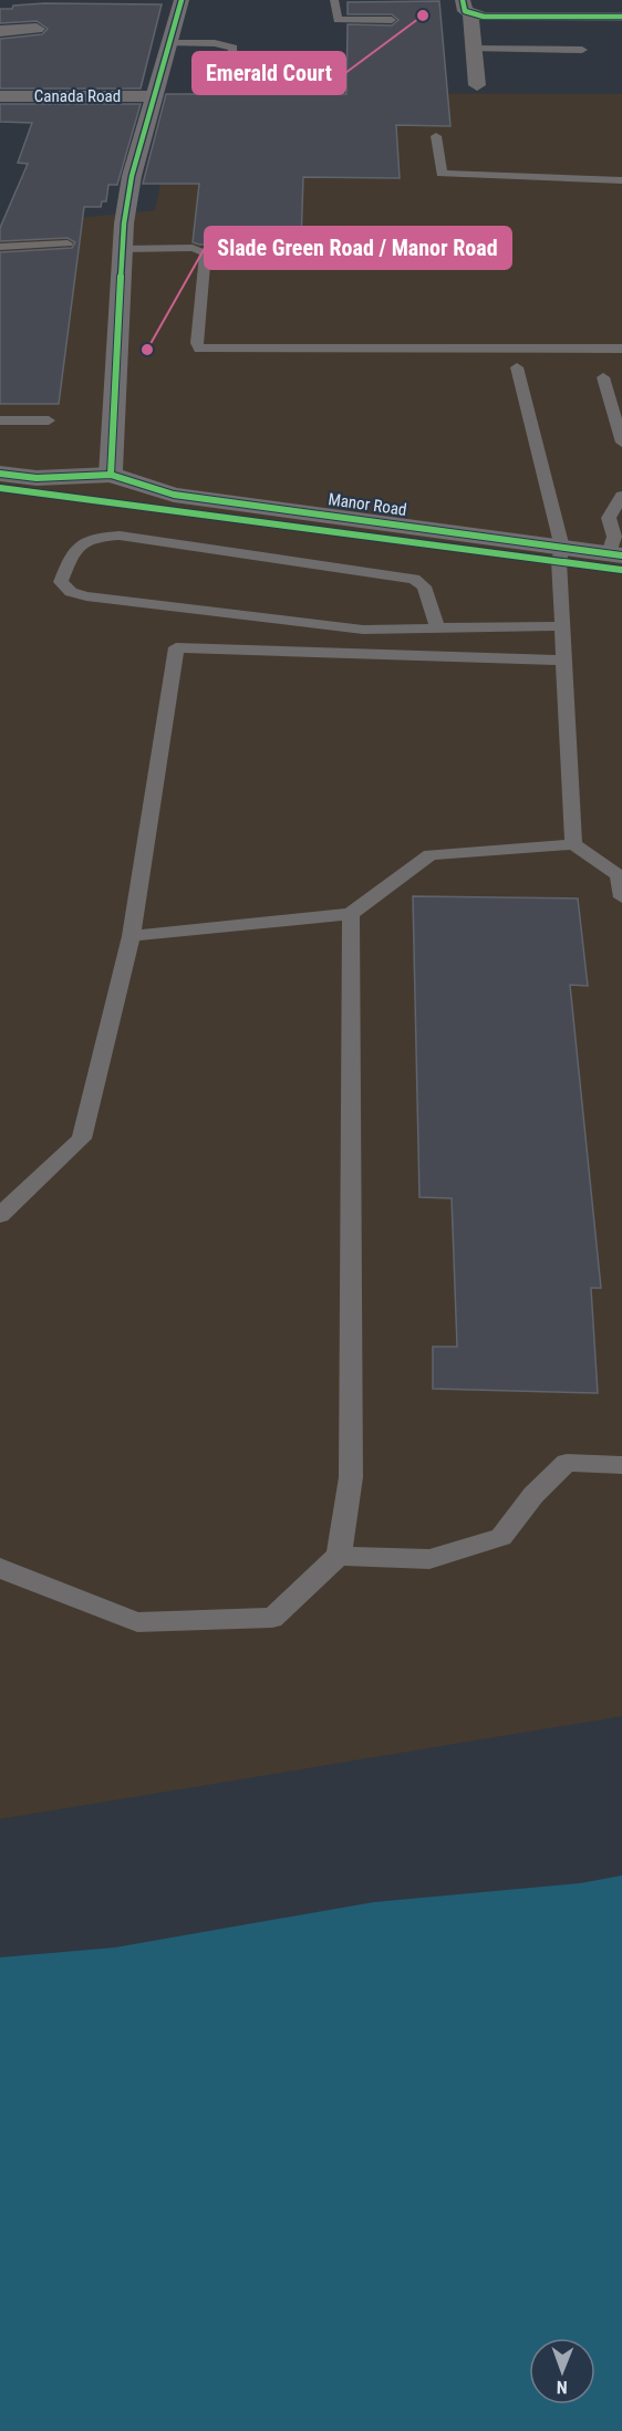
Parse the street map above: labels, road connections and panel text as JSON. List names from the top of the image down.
{
  "streets": {
    "street": ["Canada Road", "Manor Road"]
  },
  "places": ["Emerald Court", "Slade Green Road / Manor Road"],
  "north": "bottom"
}
